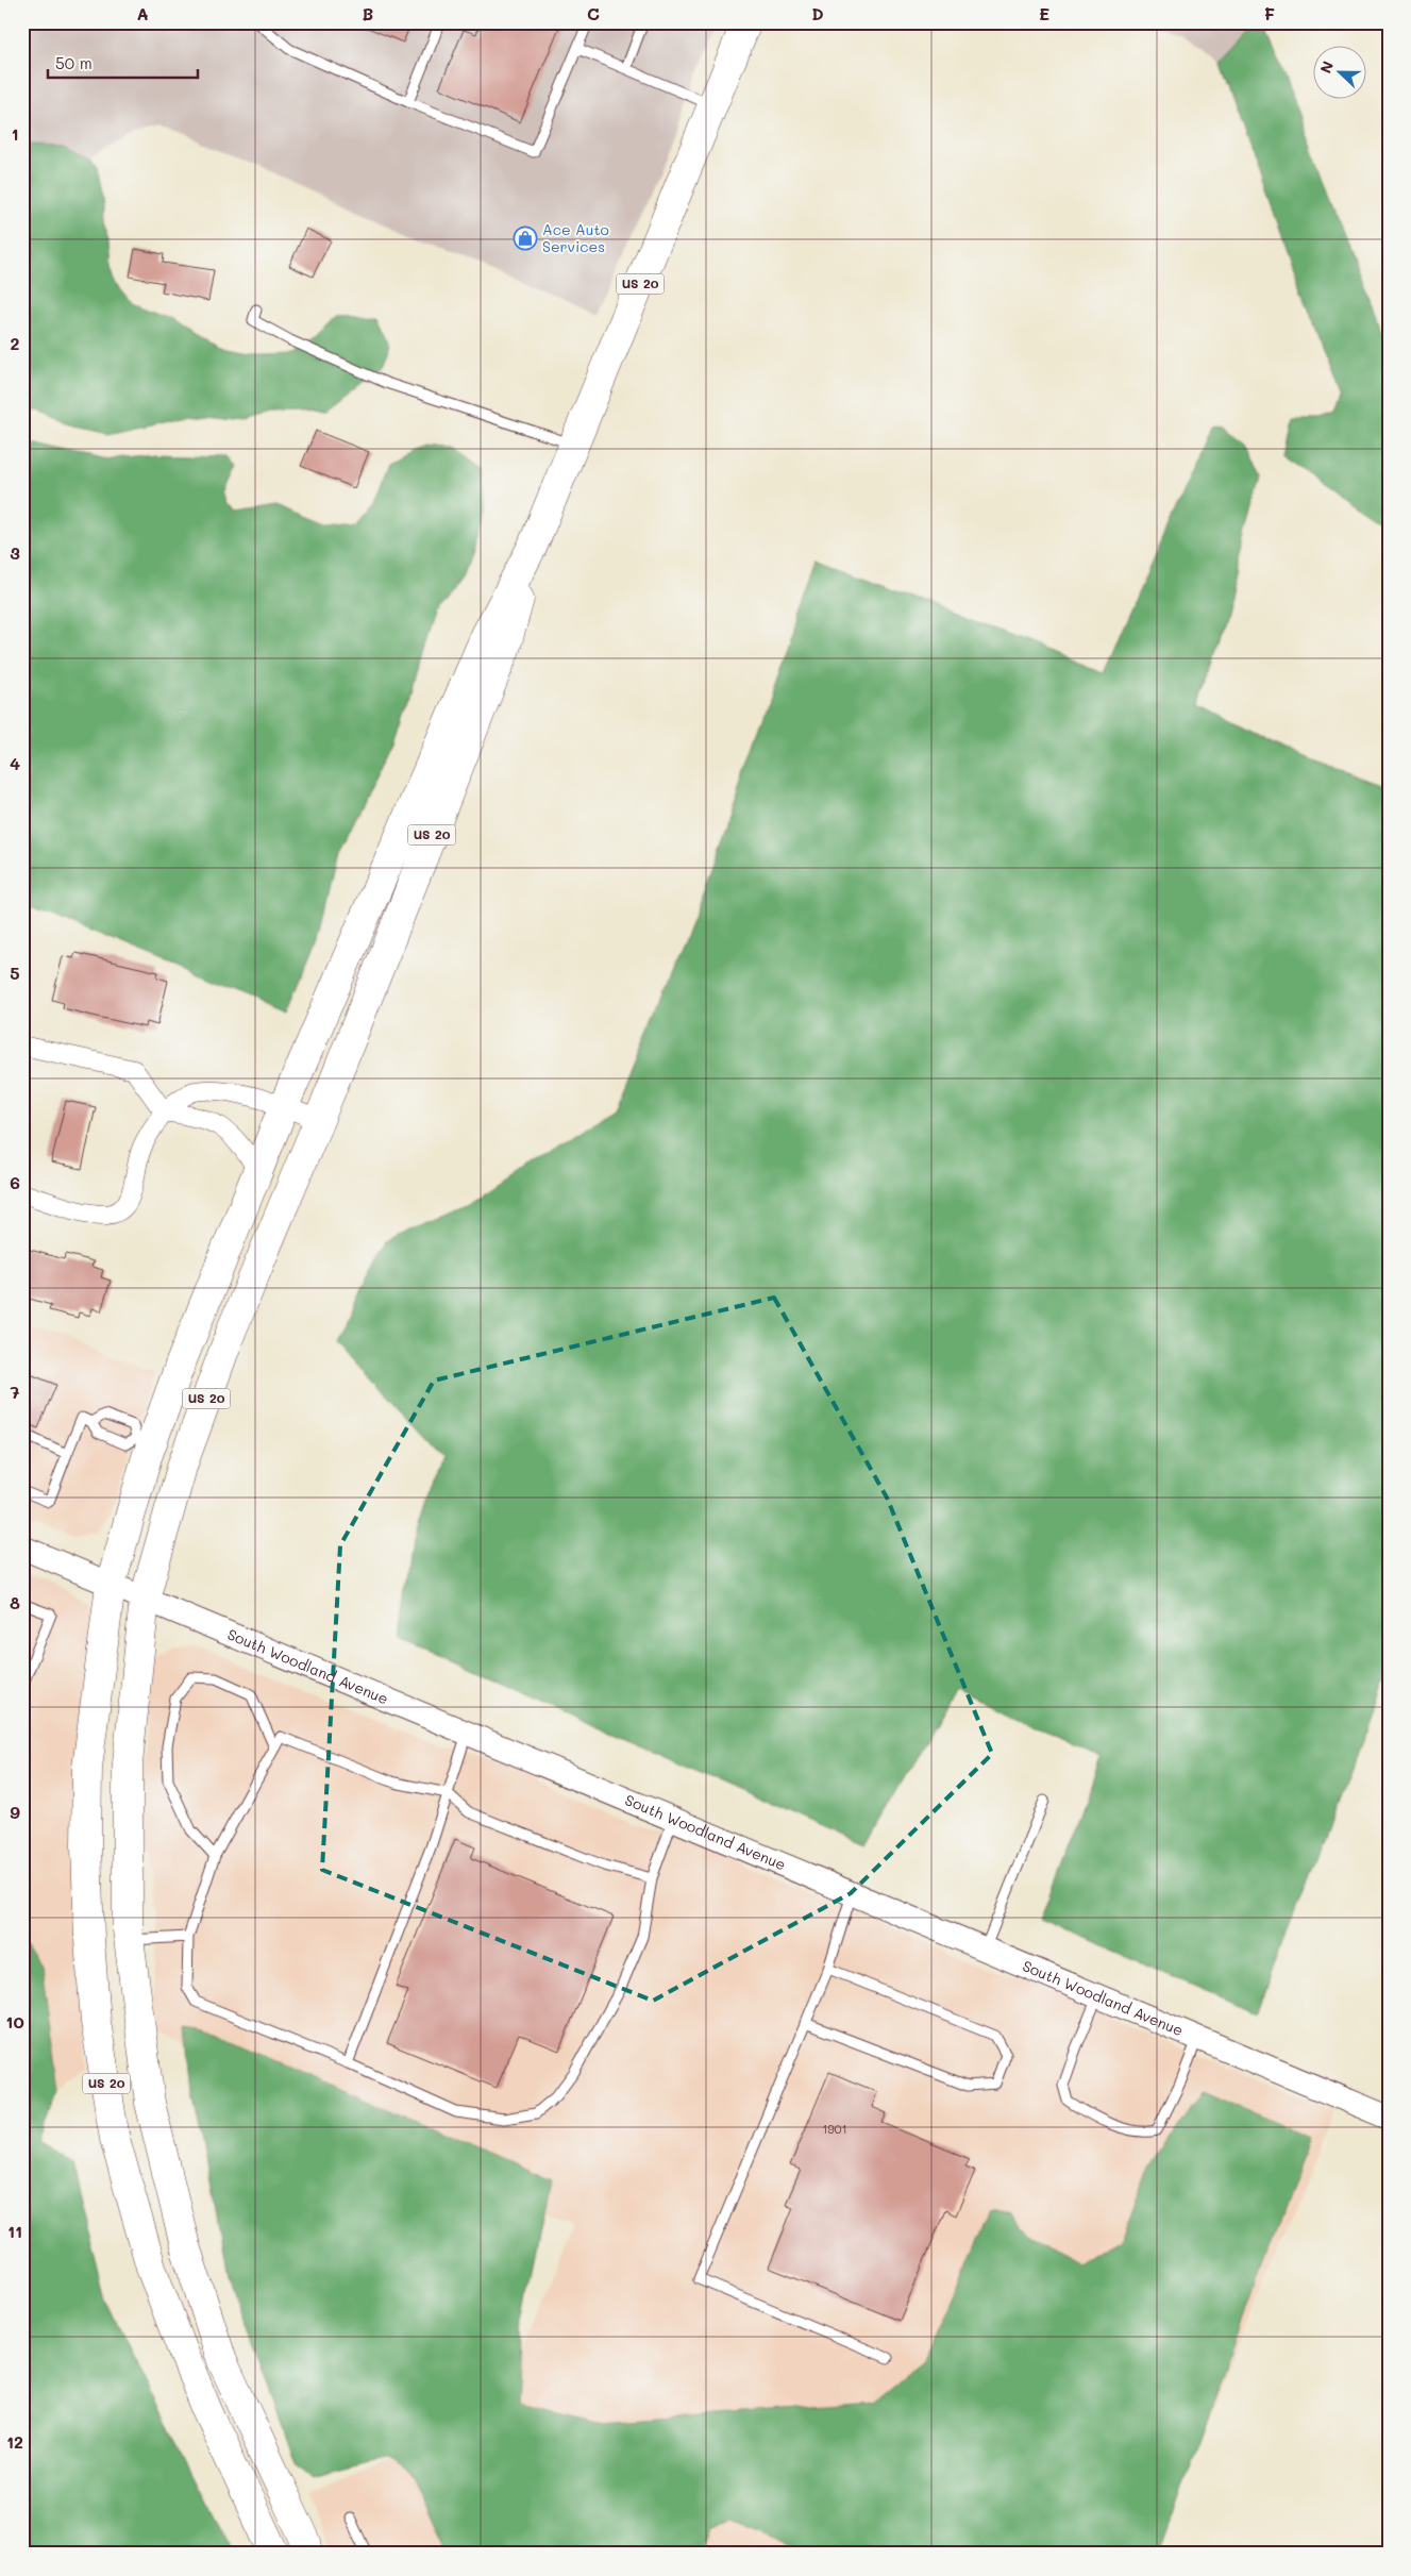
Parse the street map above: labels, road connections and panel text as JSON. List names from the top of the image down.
{
  "streets": {
    "main road": ["US 20"],
    "street": ["South Woodland Avenue"]
  },
  "crossings": [
    ["US 20", "South Woodland Avenue"]
  ],
  "places": {
    "shop": ["Ace Auto Services"]
  },
  "house_numbers": ["1901"],
  "scale_bar": "50 m",
  "north": "left",
  "grid": {
    "columns": [
      "A",
      "B",
      "C",
      "D",
      "E",
      "F"
    ],
    "rows": [
      "1",
      "2",
      "3",
      "4",
      "5",
      "6",
      "7",
      "8",
      "9",
      "10",
      "11",
      "12"
    ]
  }
}
